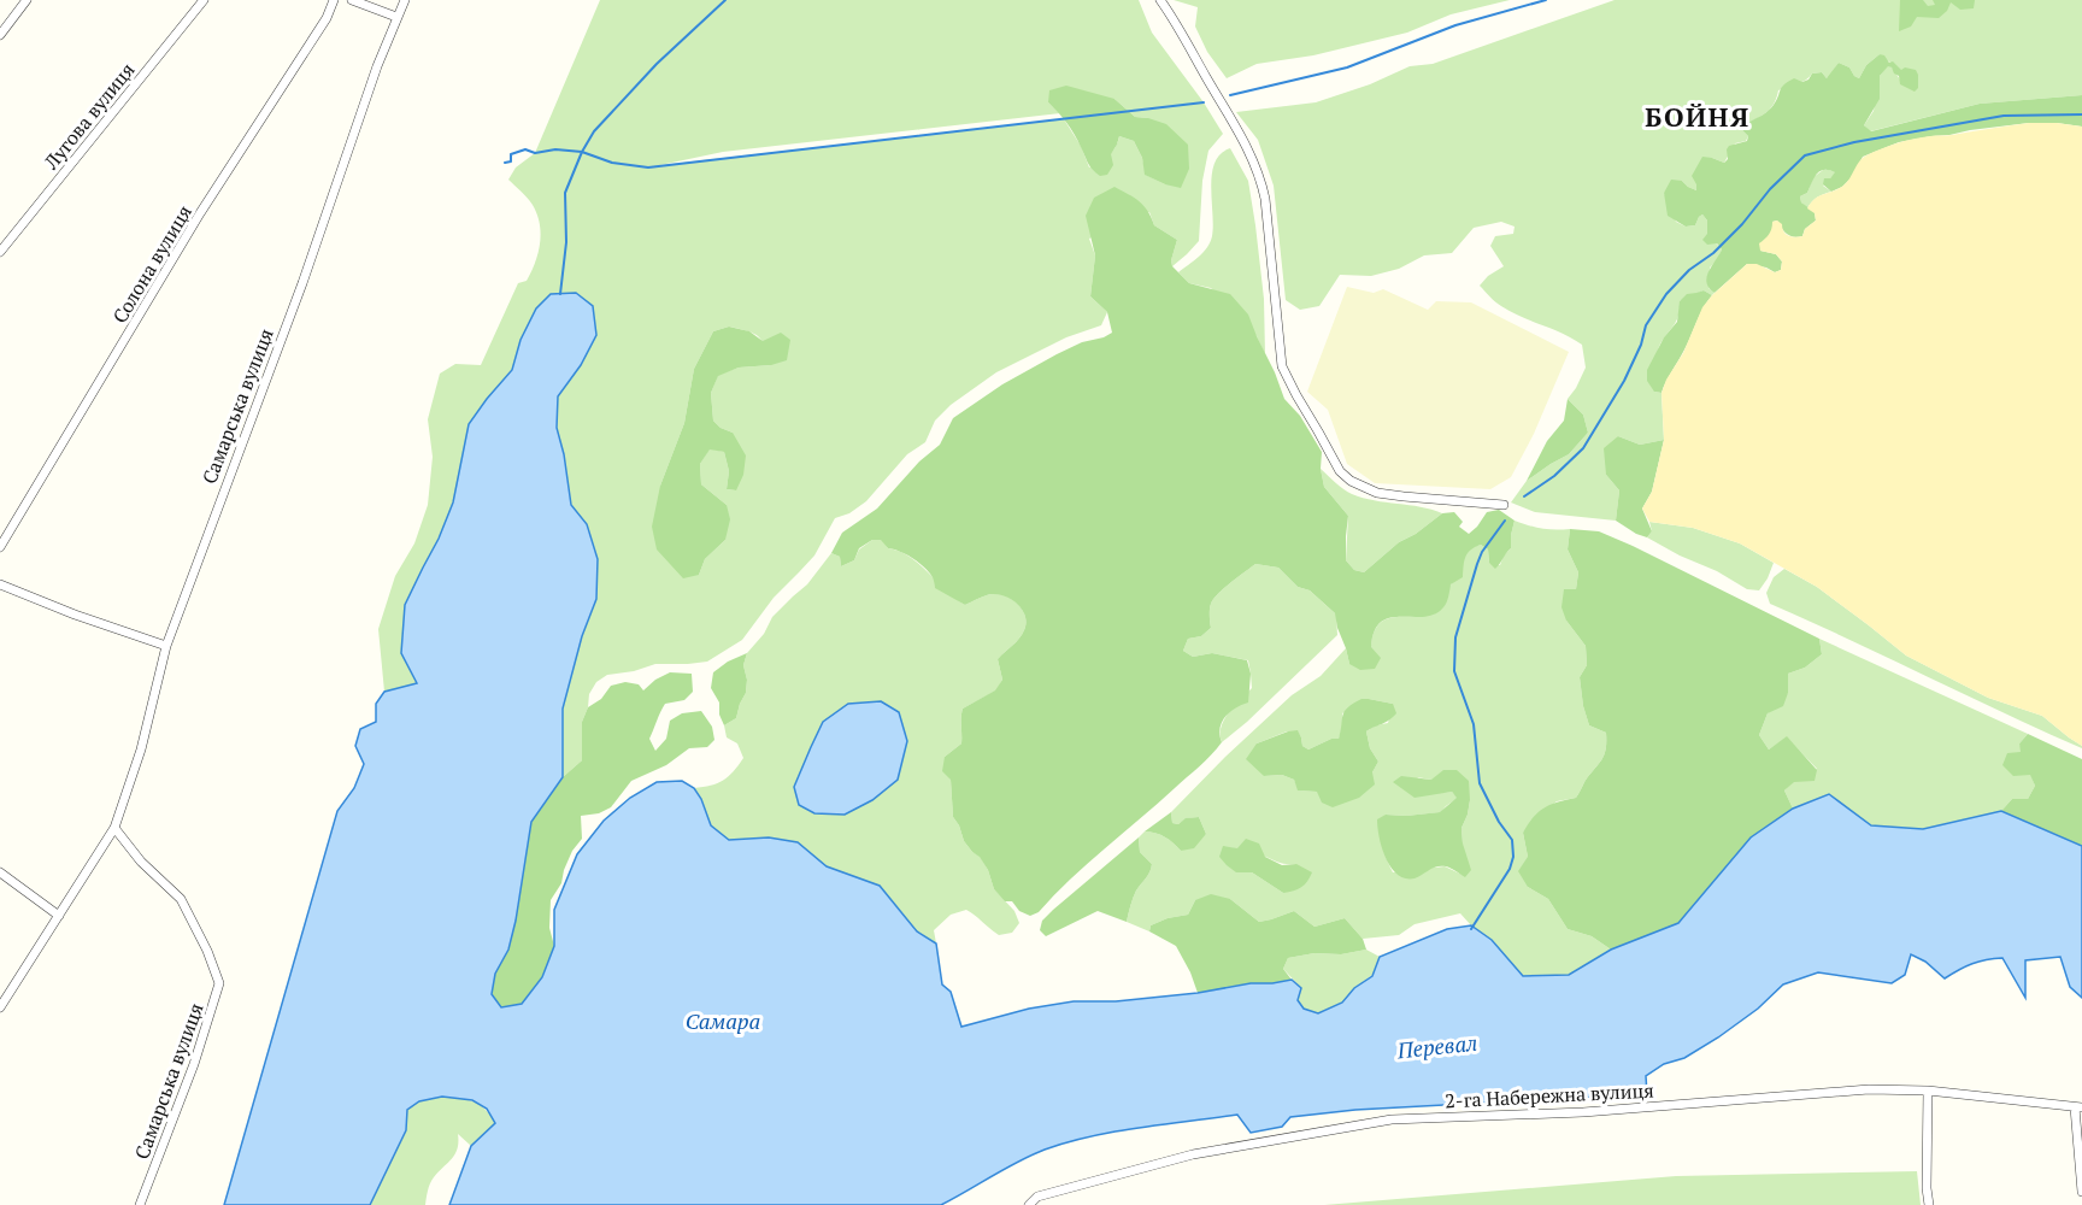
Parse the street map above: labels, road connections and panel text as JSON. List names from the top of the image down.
{
  "streets": {
    "street": [
      "Лугова вулиця",
      "Солона вулиця",
      "Самарська вулиця",
      "2-га Набережна вулиця"
    ]
  },
  "districts": ["БОЙНЯ"],
  "water": ["Самара", "Перевал"]
}
